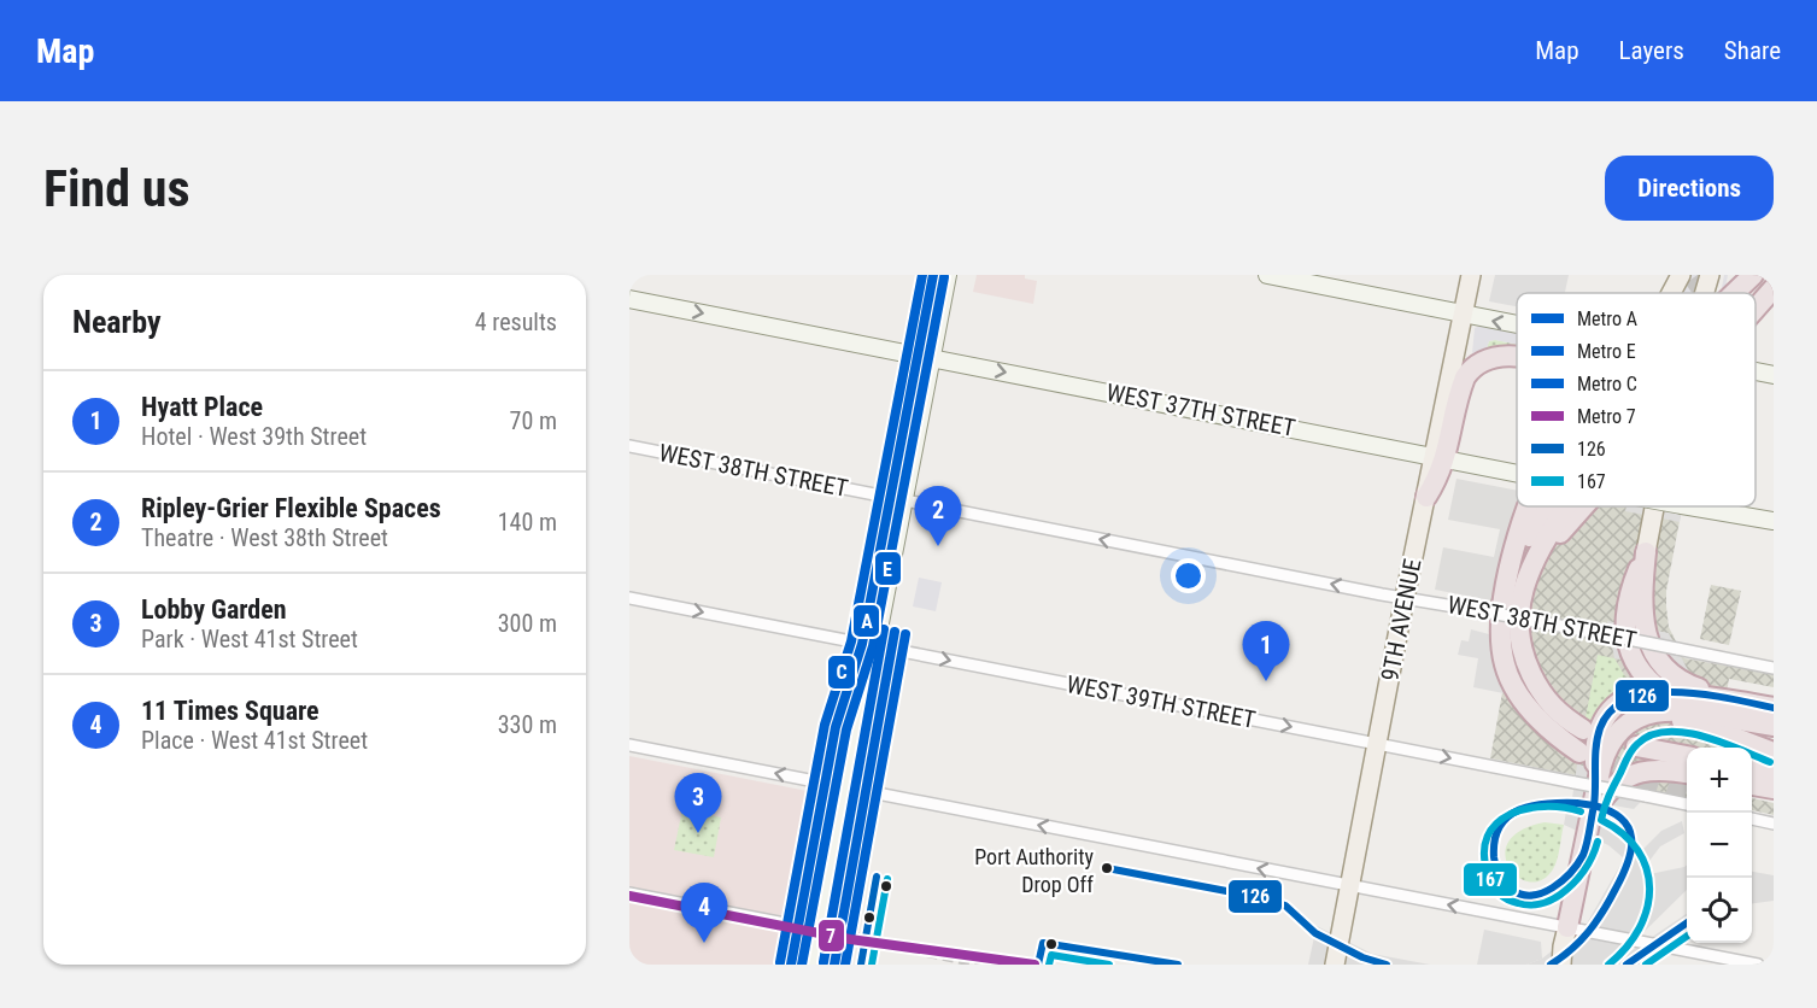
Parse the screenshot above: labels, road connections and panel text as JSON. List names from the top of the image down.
{
  "streets": {
    "main road": ["WEST 37TH STREET", "9TH AVENUE"],
    "street": ["WEST 38TH STREET", "WEST 39TH STREET"]
  },
  "crossings": [
    ["WEST 38TH STREET", "9TH AVENUE"],
    ["9TH AVENUE", "WEST 39TH STREET"]
  ],
  "one_way": ["WEST 37TH STREET", "WEST 38TH STREET", "WEST 39TH STREET"],
  "places": ["Port Authority Drop Off"],
  "lines": [
    "metro line A",
    "metro line C",
    "metro line E",
    "transit line 126",
    "transit line 167",
    "metro line 7"
  ],
  "legend": [
    "Metro A",
    "Metro E",
    "Metro C",
    "Metro 7",
    "126",
    "167"
  ],
  "page": {
    "header": "Map",
    "nav": ["Map", "Layers", "Share"],
    "buttons": "Directions",
    "title": "Find us",
    "heading": ["Nearby", "4 results"],
    "list": [
      {
        "mark": "1",
        "name": "Hyatt Place",
        "note": "Hotel · West 39th Street",
        "value": "70 m"
      },
      {
        "mark": "2",
        "name": "Ripley-Grier Flexible Spaces",
        "note": "Theatre · West 38th Street",
        "value": "140 m"
      },
      {
        "mark": "3",
        "name": "Lobby Garden",
        "note": "Park · West 41st Street",
        "value": "300 m"
      },
      {
        "mark": "4",
        "name": "11 Times Square",
        "note": "Place · West 41st Street",
        "value": "330 m"
      }
    ],
    "pins": [
      "2",
      "1",
      "3",
      "4"
    ],
    "map_buttons": ["+", "−"]
  }
}
